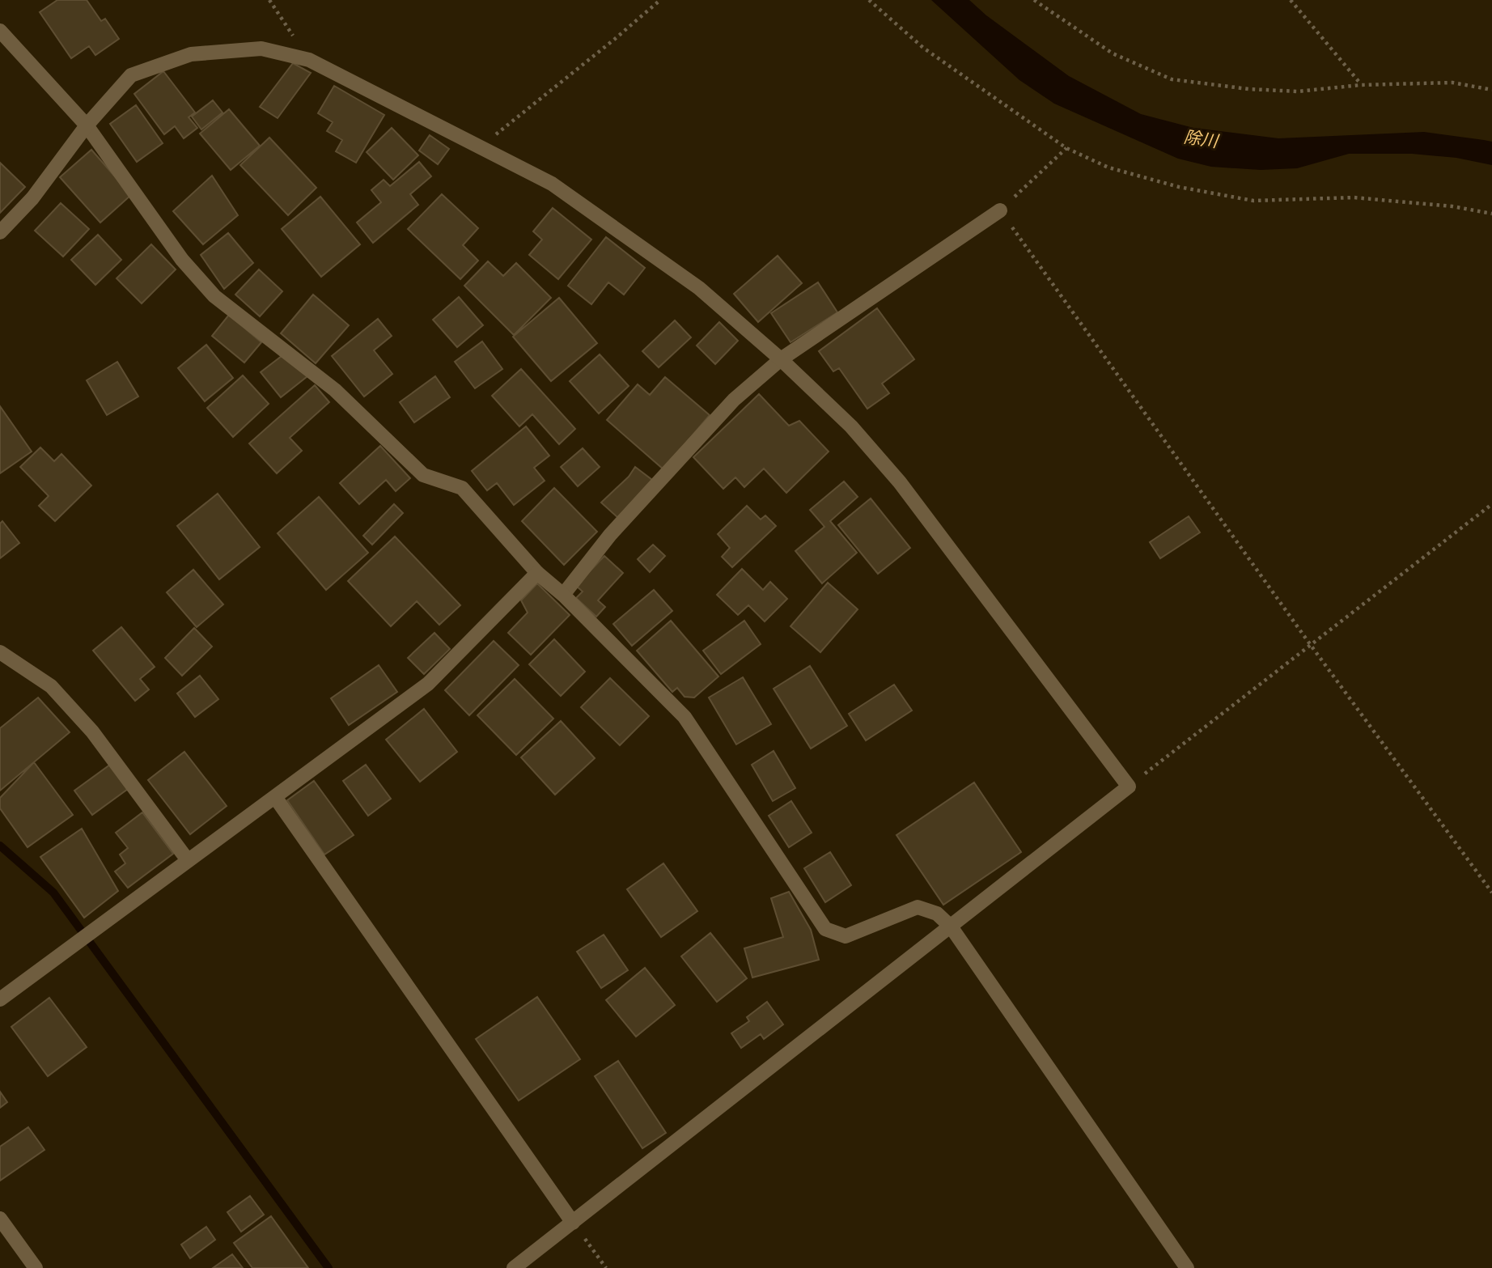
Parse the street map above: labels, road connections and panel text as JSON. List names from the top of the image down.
{
  "water": ["除川"]
}
